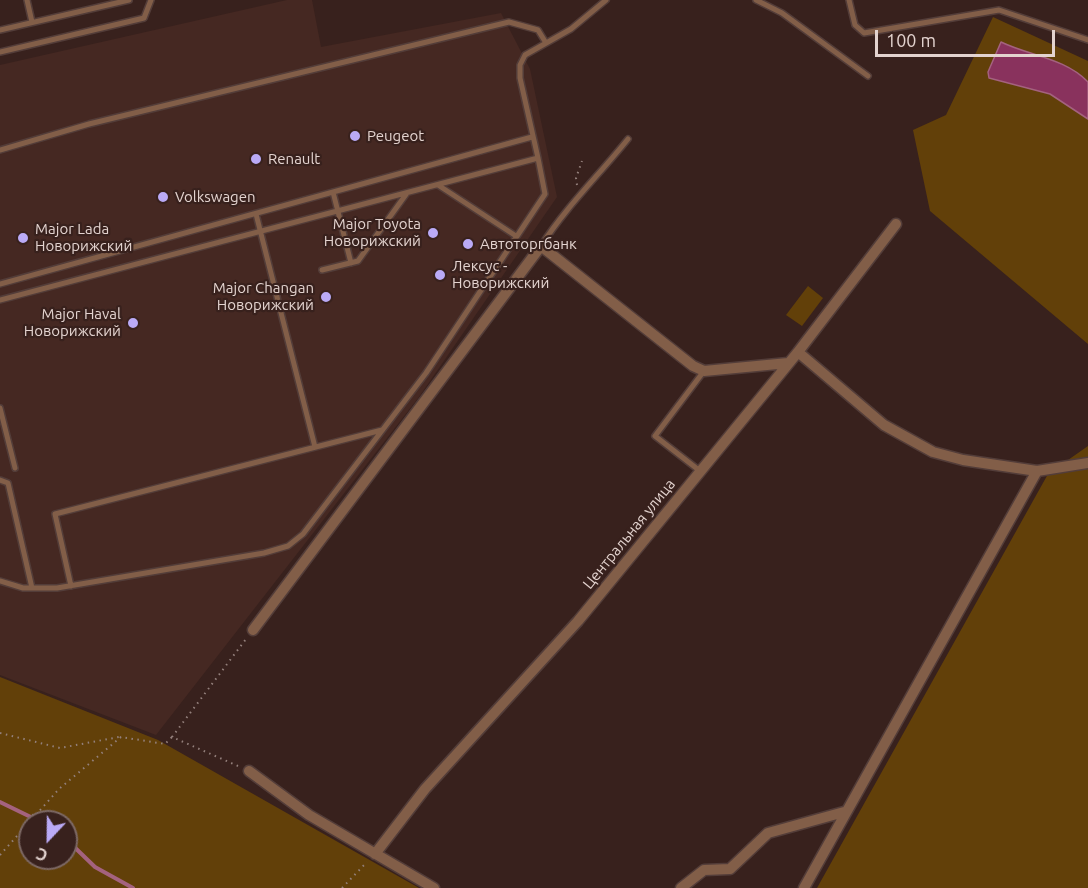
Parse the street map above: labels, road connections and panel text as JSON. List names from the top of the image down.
{
  "streets": {
    "street": ["Центральная улица"]
  },
  "places": [
    "Peugeot",
    "Renault",
    "Volkswagen",
    "Major Toyota Новорижский",
    "Major Lada Новорижский",
    "Автоторгбанк",
    "Лексус - Новорижский",
    "Major Changan Новорижский",
    "Major Haval Новорижский"
  ],
  "scale_bar": "100 m",
  "north": "bottom"
}
